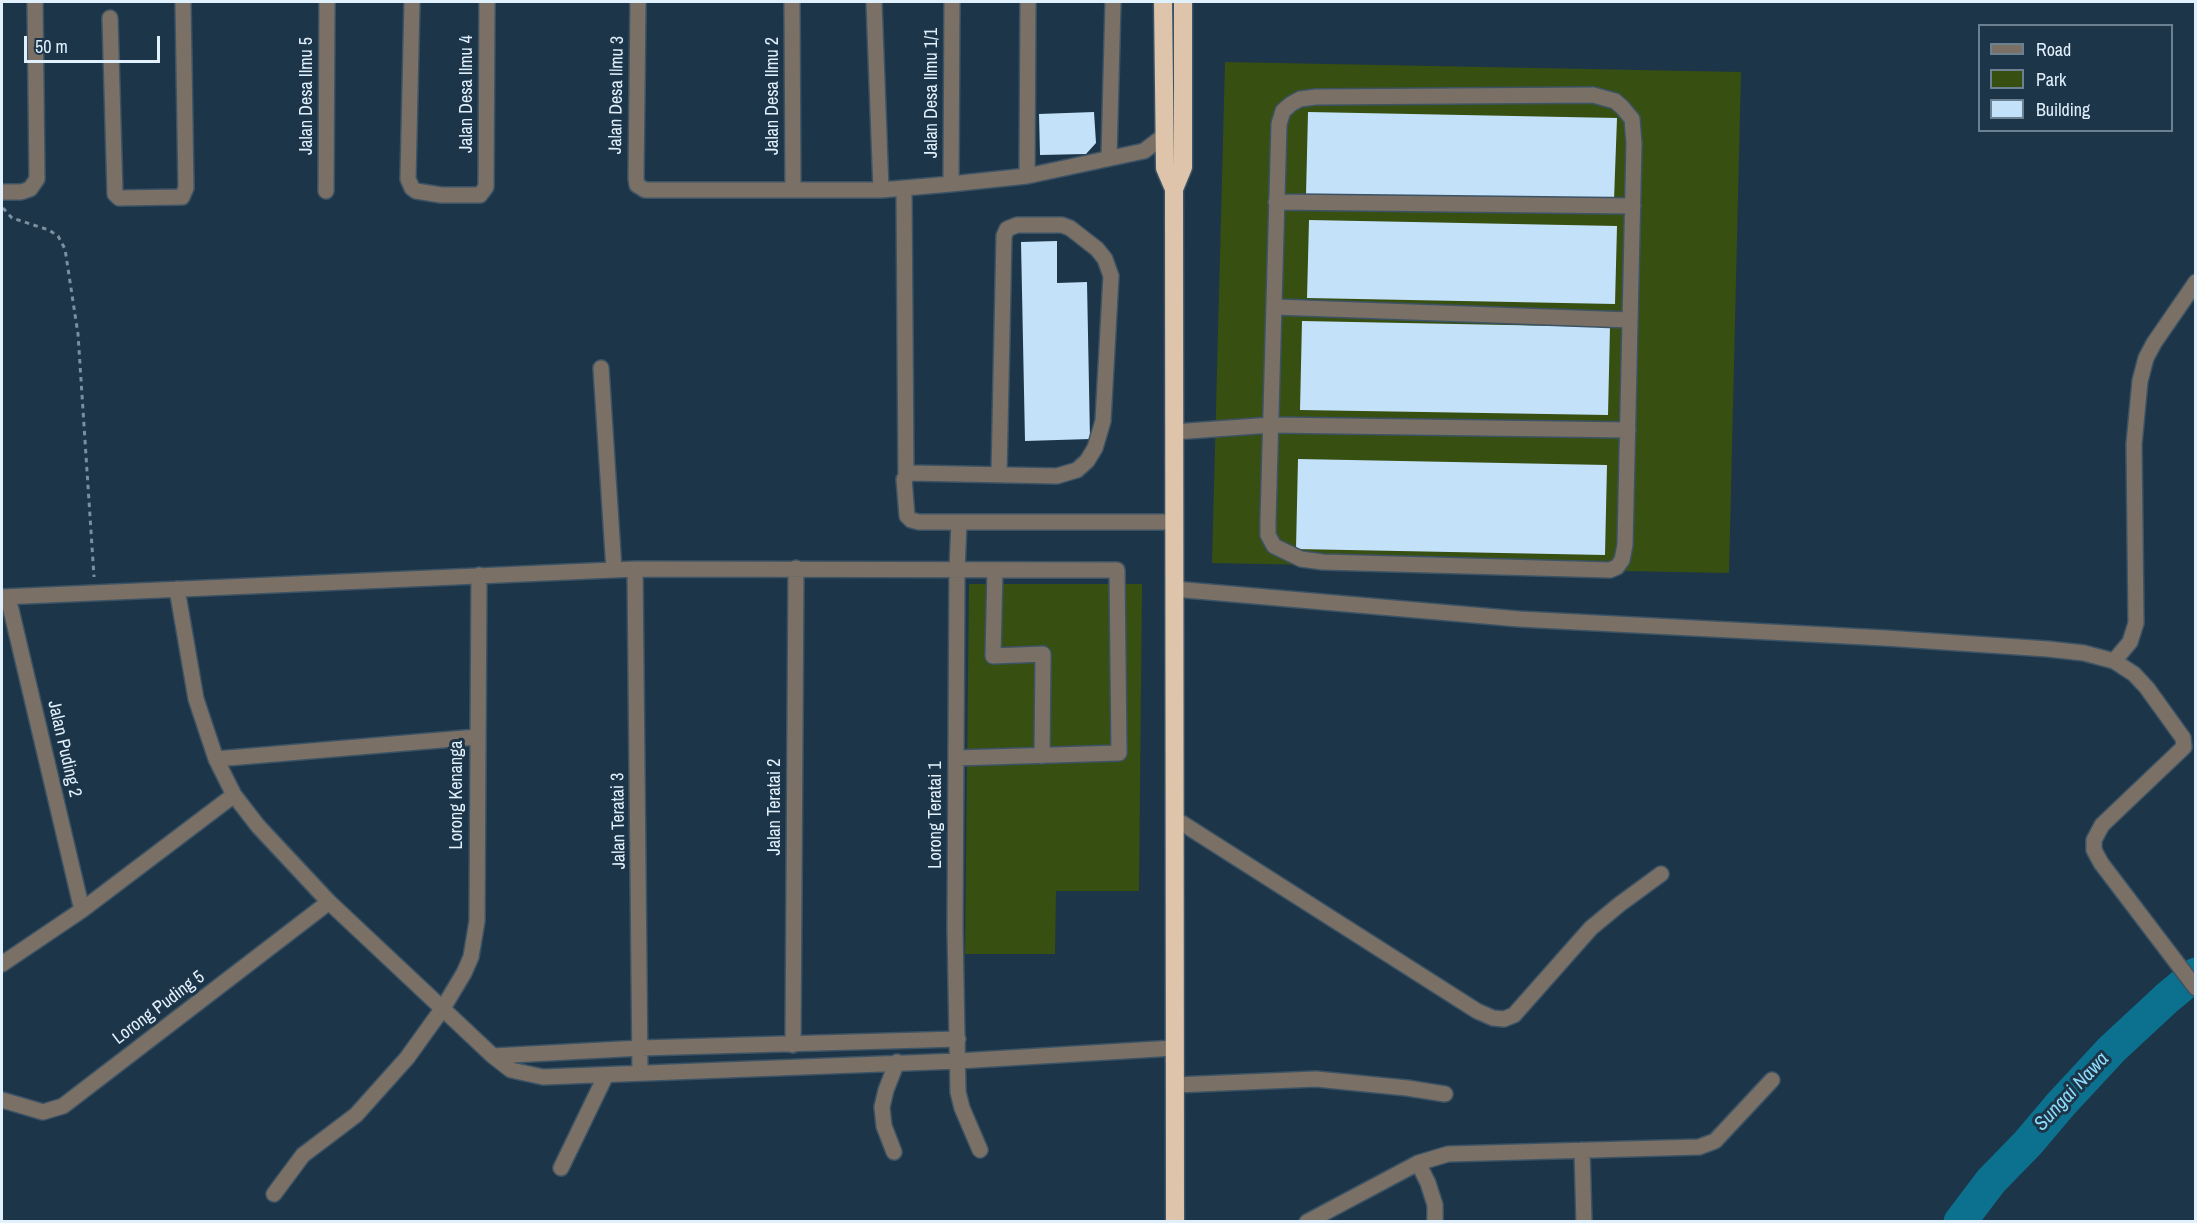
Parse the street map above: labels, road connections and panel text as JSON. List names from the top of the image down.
{
  "streets": {
    "street": [
      "Jalan Desa Ilmu 1/1",
      "Jalan Desa Ilmu 4",
      "Jalan Desa Ilmu 3",
      "Jalan Desa Ilmu 5",
      "Jalan Desa Ilmu 2",
      "Jalan Puding 2",
      "Lorong Kenanga",
      "Jalan Teratai 2",
      "Lorong Teratai 1",
      "Jalan Teratai 3",
      "Lorong Puding 5"
    ]
  },
  "crossings": [
    ["Jalan Desa Ilmu 3", "Jalan Desa Ilmu 2"]
  ],
  "water": ["Sungai Nawa"],
  "legend": ["Road", "Park", "Building"],
  "scale_bar": "50 m"
}
